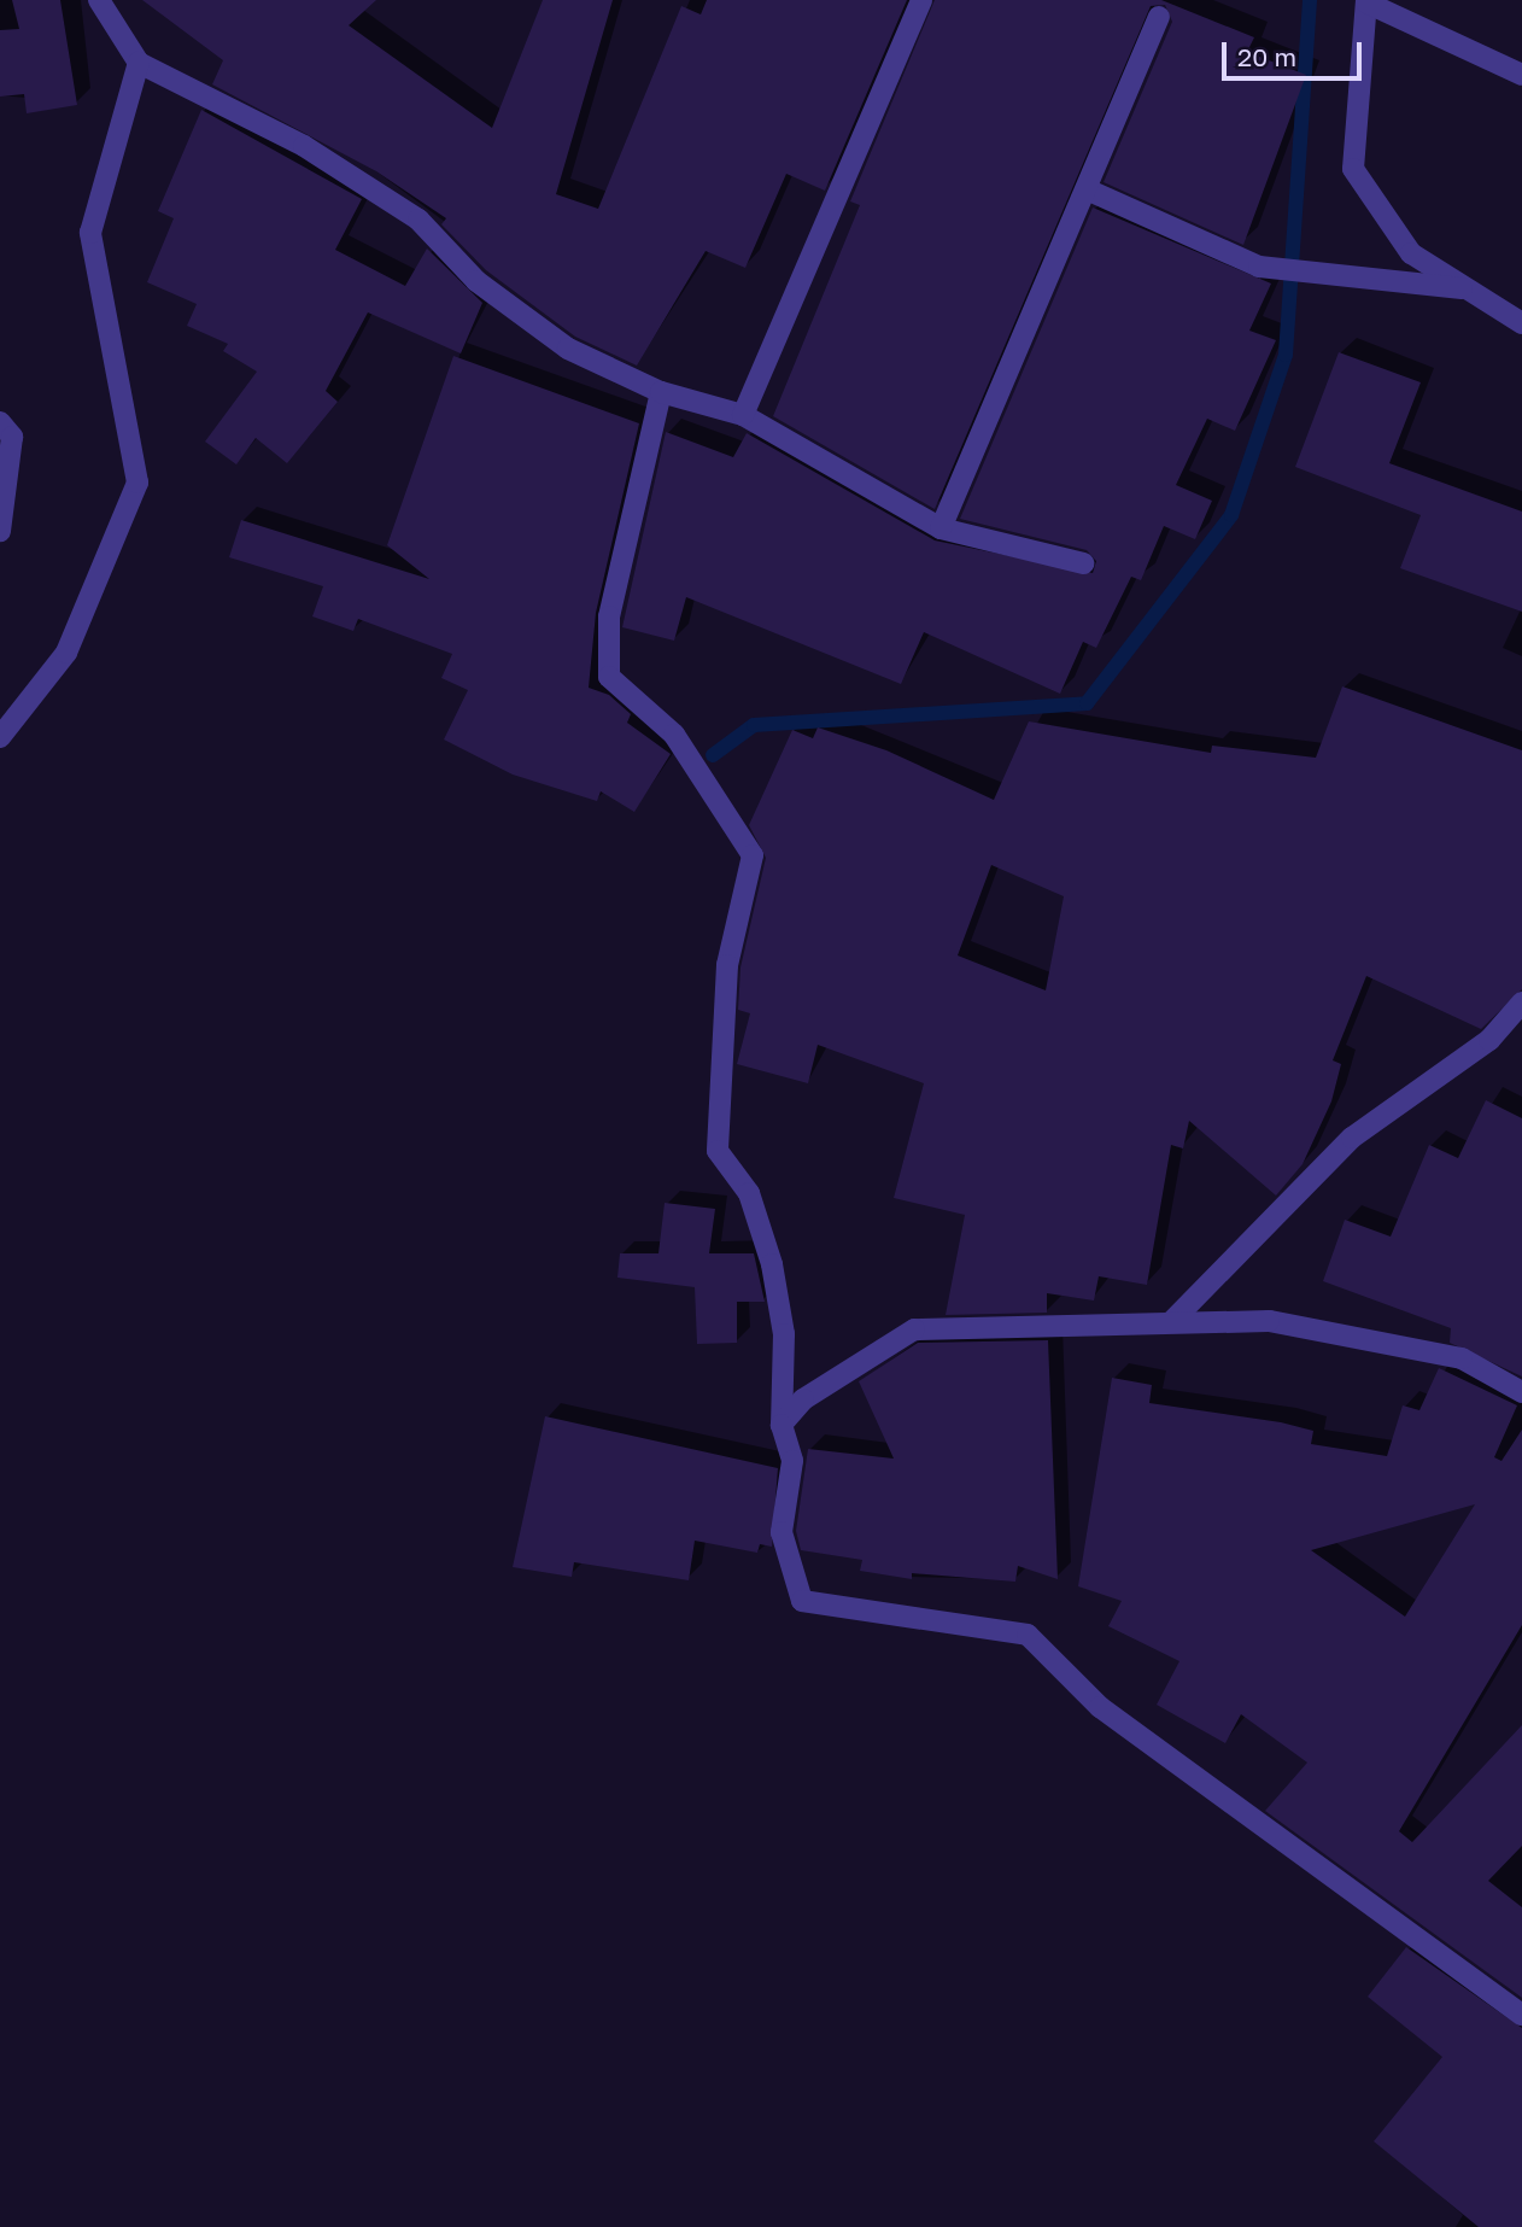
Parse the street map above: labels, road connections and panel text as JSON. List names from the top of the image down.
{
  "scale_bar": "20 m"
}
